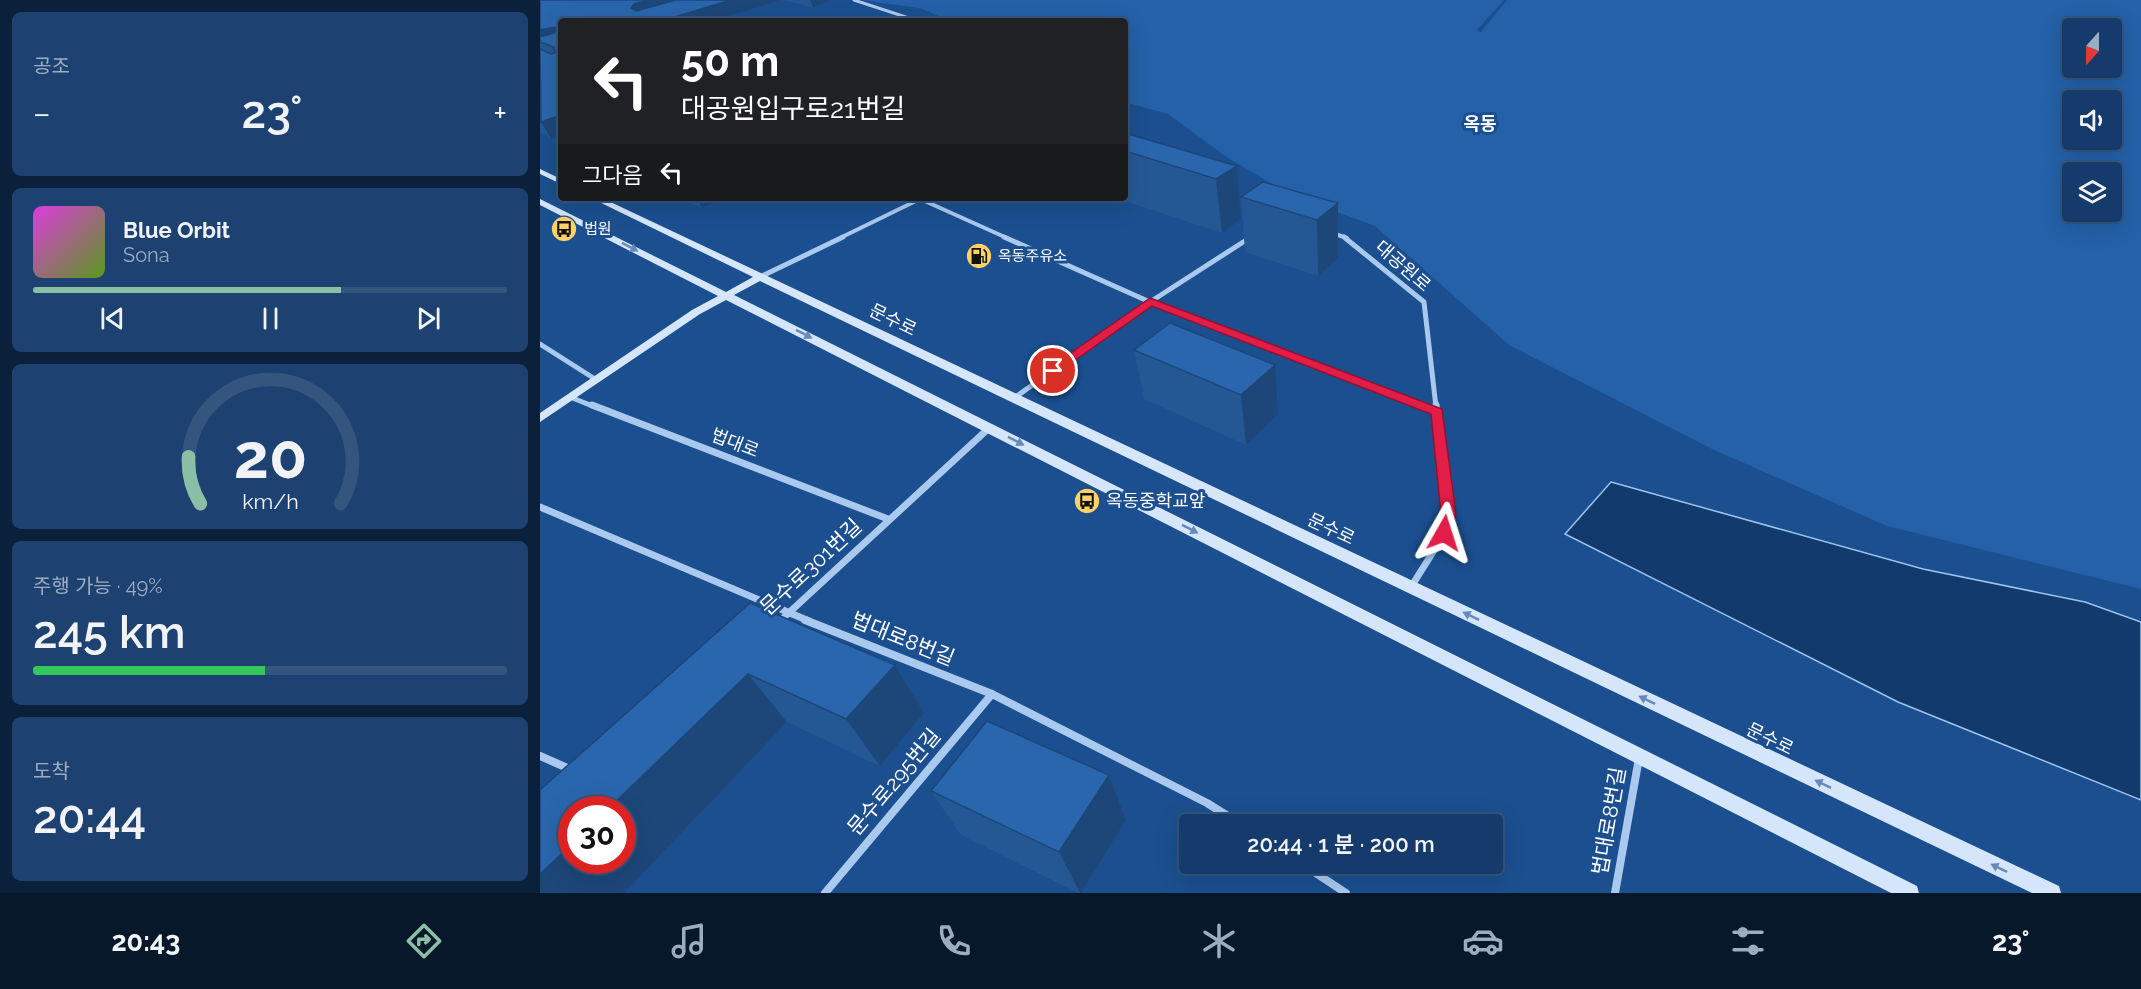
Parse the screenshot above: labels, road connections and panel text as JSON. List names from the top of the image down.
{
  "streets": {
    "main road": ["문수로"],
    "street": [
      "대공원로",
      "법대로",
      "문수로301번길",
      "법대로8번길",
      "문수로295번길"
    ]
  },
  "crossings": [
    ["대공원로", "문수로"],
    ["법대로", "문수로301번길"],
    ["문수로301번길", "법대로8번길"],
    ["법대로8번길", "문수로295번길"]
  ],
  "districts": ["옥동"],
  "places": {
    "bus stop": ["법원", "옥동중학교앞"],
    "fuel station": ["옥동주유소"]
  },
  "north": "bottom",
  "page": {
    "tile": [
      "공조",
      ["주행 가능 · 49%", "245 km"],
      ["도착", "20:44"]
    ],
    "turn": ["50 m", "대공원입구로21번길"],
    "heat": ["−", "23°", "+"],
    "then": "그다음",
    "song": ["Blue Orbit", "Sona"],
    "limit": "30",
    "trip": "20:44 · 1 분 · 200 m",
    "tabs": ["20:43", "23°"],
    "gauge": ["20", "km/h"]
  }
}
